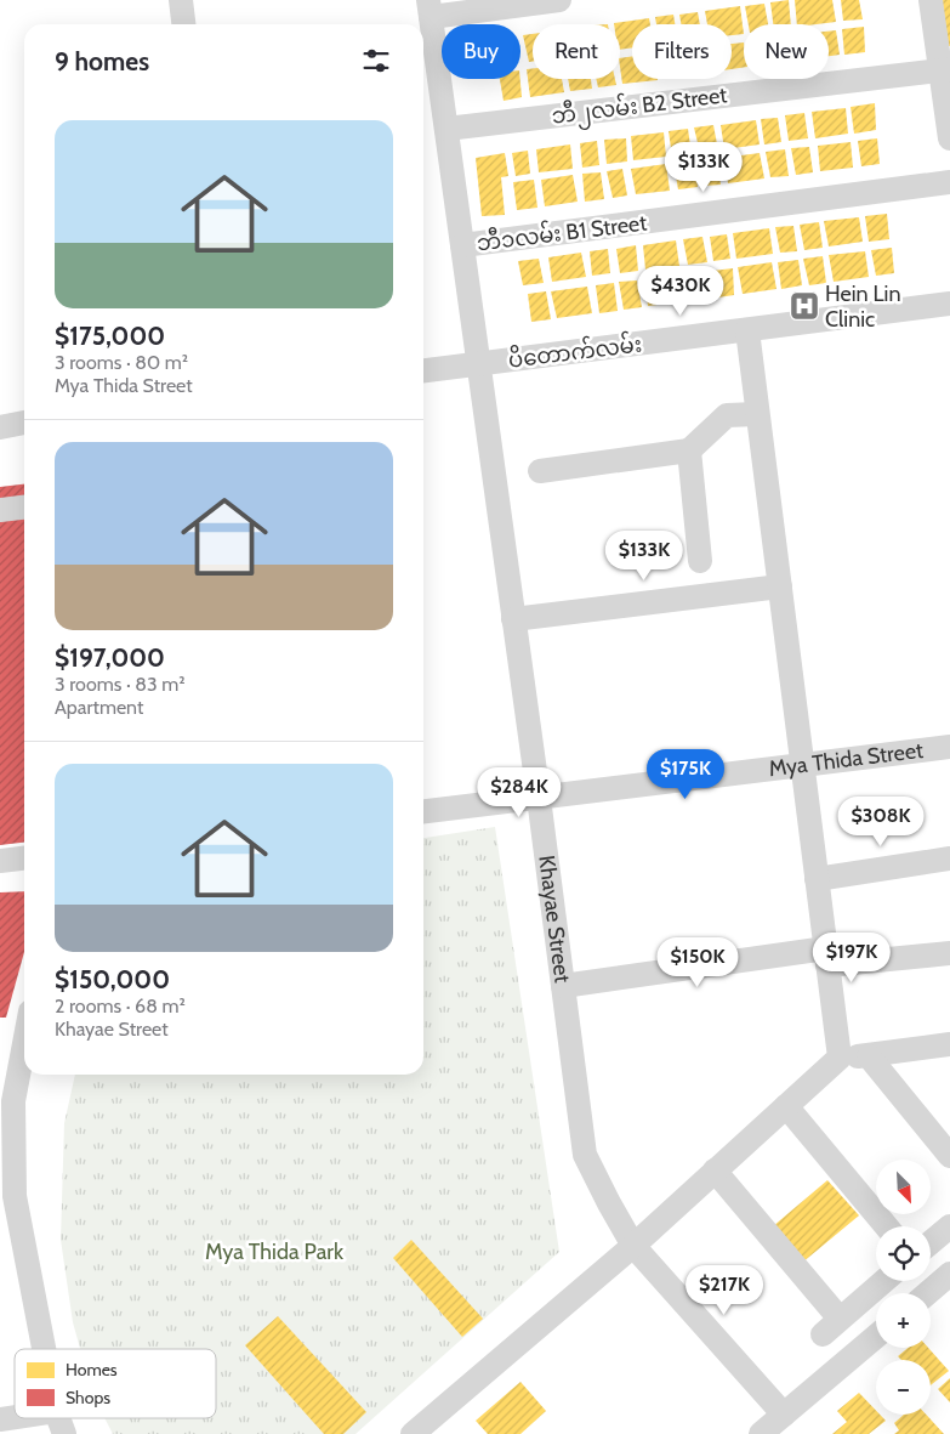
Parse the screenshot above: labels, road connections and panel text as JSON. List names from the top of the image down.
{
  "streets": {
    "street": [
      "ဘီ၂လမ်း B2 Street",
      "ဘီ၁လမ်း B1 Street",
      "ပိတောက်လမ်း",
      "Mya Thida Street",
      "Khayae Street"
    ]
  },
  "crossings": [
    ["ဘီ၂လမ်း B2 Street", "Khayae Street"],
    ["ဘီ၁လမ်း B1 Street", "Khayae Street"],
    ["ပိတောက်လမ်း", "Khayae Street"],
    ["Mya Thida Street", "Khayae Street"]
  ],
  "parks": ["Mya Thida Park"],
  "places": {
    "hospital": ["Hein Lin Clinic"]
  },
  "legend": ["Homes", "Shops"],
  "north": "bottom right",
  "page": {
    "chip": [
      "Buy",
      "Rent",
      "Filters",
      "New"
    ],
    "heading": "9 homes",
    "list": [
      {
        "name": "$175,000",
        "note": "3 rooms · 80 m² · Mya Thida Street"
      },
      {
        "name": "$197,000",
        "note": "3 rooms · 83 m² · Apartment"
      },
      {
        "name": "$150,000",
        "note": "2 rooms · 68 m² · Khayae Street"
      }
    ],
    "price": [
      "$133K",
      "$430K",
      "$133K",
      "$175K",
      "$284K",
      "$308K",
      "$197K",
      "$150K",
      "$217K"
    ],
    "map_buttons": ["+", "−"]
  }
}
